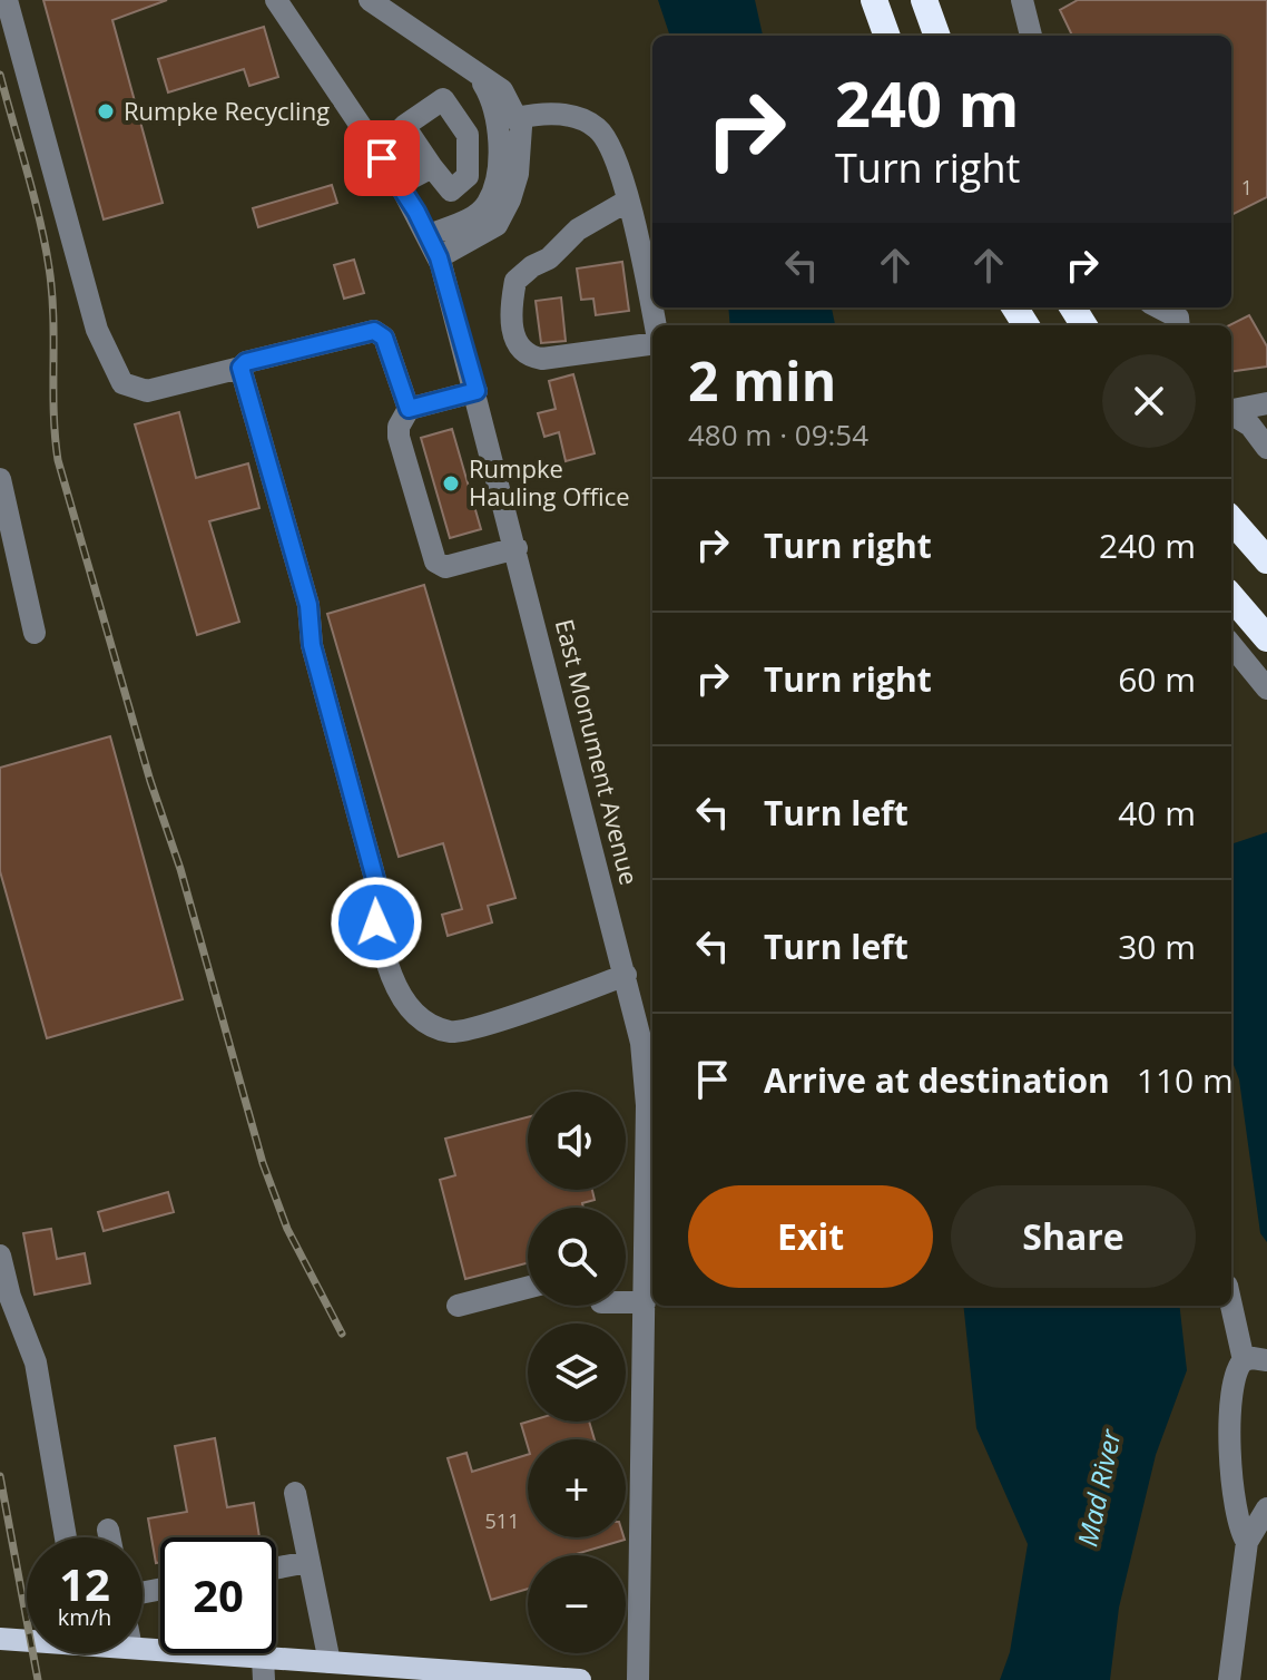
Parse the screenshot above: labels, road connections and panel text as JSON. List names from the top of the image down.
{
  "streets": {
    "street": ["East Monument Avenue"]
  },
  "water": ["Mad River"],
  "places": ["Rumpke Recycling", "Rumpke Hauling Office"],
  "house_numbers": ["1", "511"],
  "page": {
    "turn": ["240 m", "Turn right"],
    "heading": ["2 min", "480 m · 09:54"],
    "list": [
      {
        "name": "Turn right",
        "value": "240 m"
      },
      {
        "name": "Turn right",
        "value": "60 m"
      },
      {
        "name": "Turn left",
        "value": "40 m"
      },
      {
        "name": "Turn left",
        "value": "30 m"
      },
      {
        "name": "Arrive at destination",
        "value": "110 m"
      }
    ],
    "map_buttons": ["+", "−"],
    "buttons": ["Exit", "Share"],
    "speed": "12 km/h",
    "limit": "20"
  }
}
